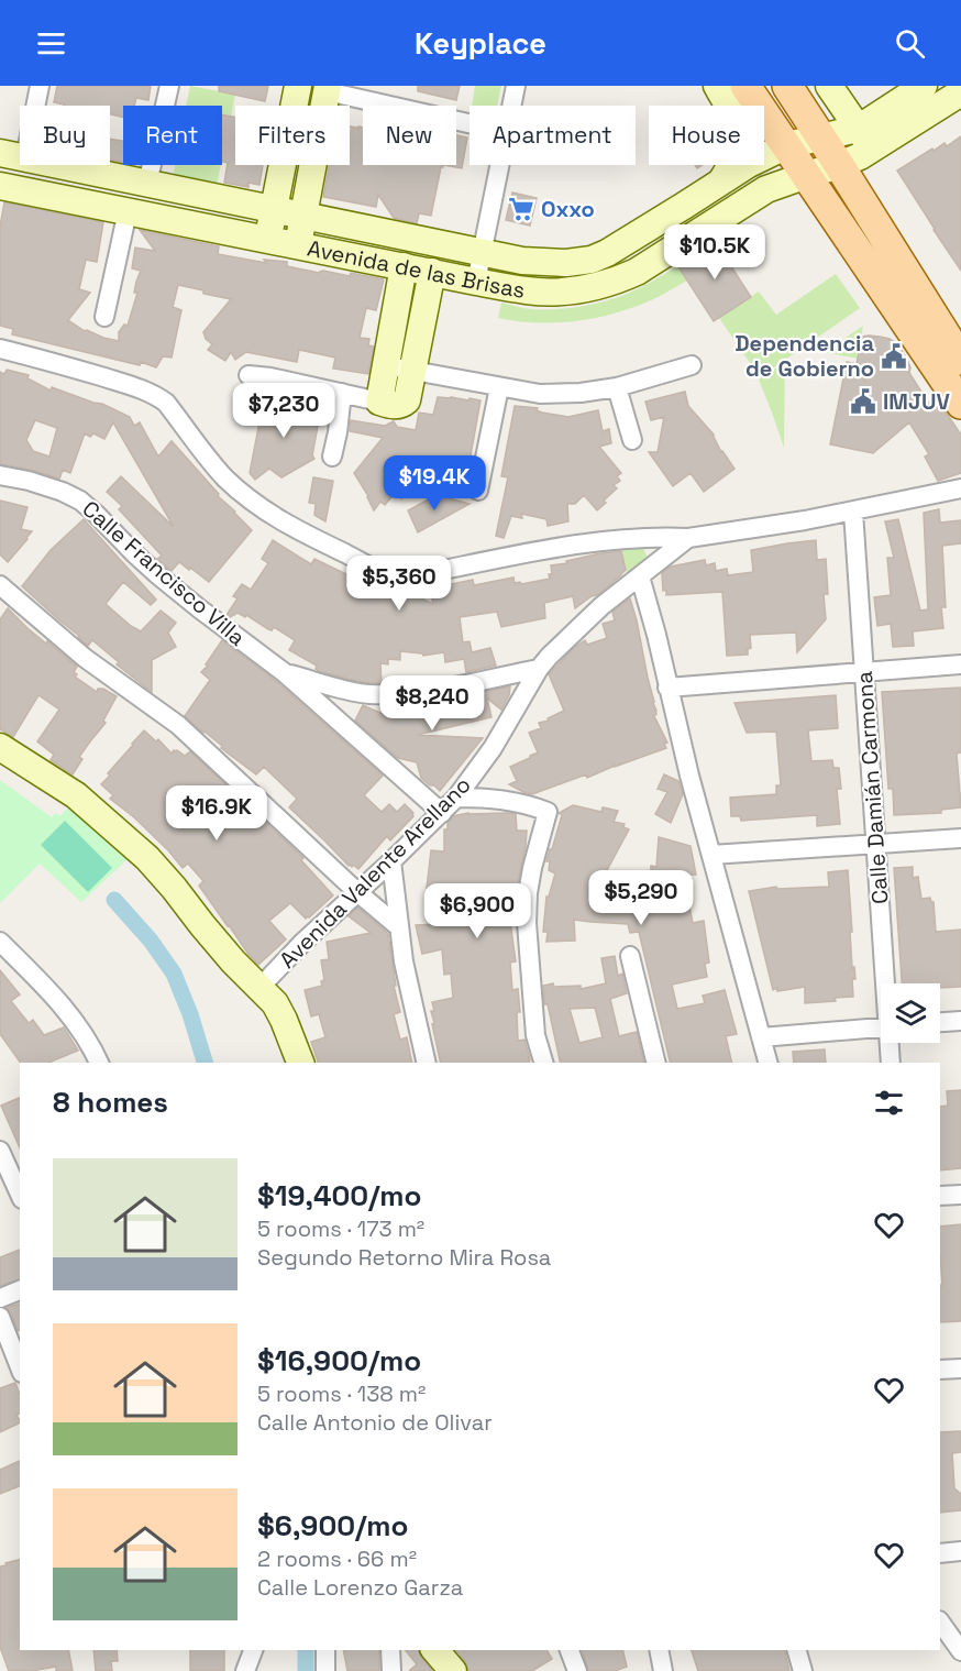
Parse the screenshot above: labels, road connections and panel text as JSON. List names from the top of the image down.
{
  "streets": {
    "street": [
      "Avenida de las Brisas",
      "Calle Francisco Villa",
      "Calle Damián Carmona",
      "Avenida Valente Arellano"
    ]
  },
  "crossings": [
    ["Calle Francisco Villa", "Avenida Valente Arellano"]
  ],
  "places": {
    "supermarket": ["Oxxo"],
    "public building": ["Dependencia de Gobierno", "IMJUV"]
  },
  "page": {
    "header": "Keyplace",
    "chip": [
      "Buy",
      "Rent",
      "Filters",
      "New",
      "Apartment",
      "House"
    ],
    "price": [
      "$10.5K",
      "$7,230",
      "$19.4K",
      "$5,360",
      "$8,240",
      "$16.9K",
      "$5,290",
      "$6,900"
    ],
    "heading": "8 homes",
    "list": [
      {
        "name": "$19,400/mo",
        "note": "5 rooms · 173 m² · Segundo Retorno Mira Rosa"
      },
      {
        "name": "$16,900/mo",
        "note": "5 rooms · 138 m² · Calle Antonio de Olivar"
      },
      {
        "name": "$6,900/mo",
        "note": "2 rooms · 66 m² · Calle Lorenzo Garza"
      }
    ]
  }
}
